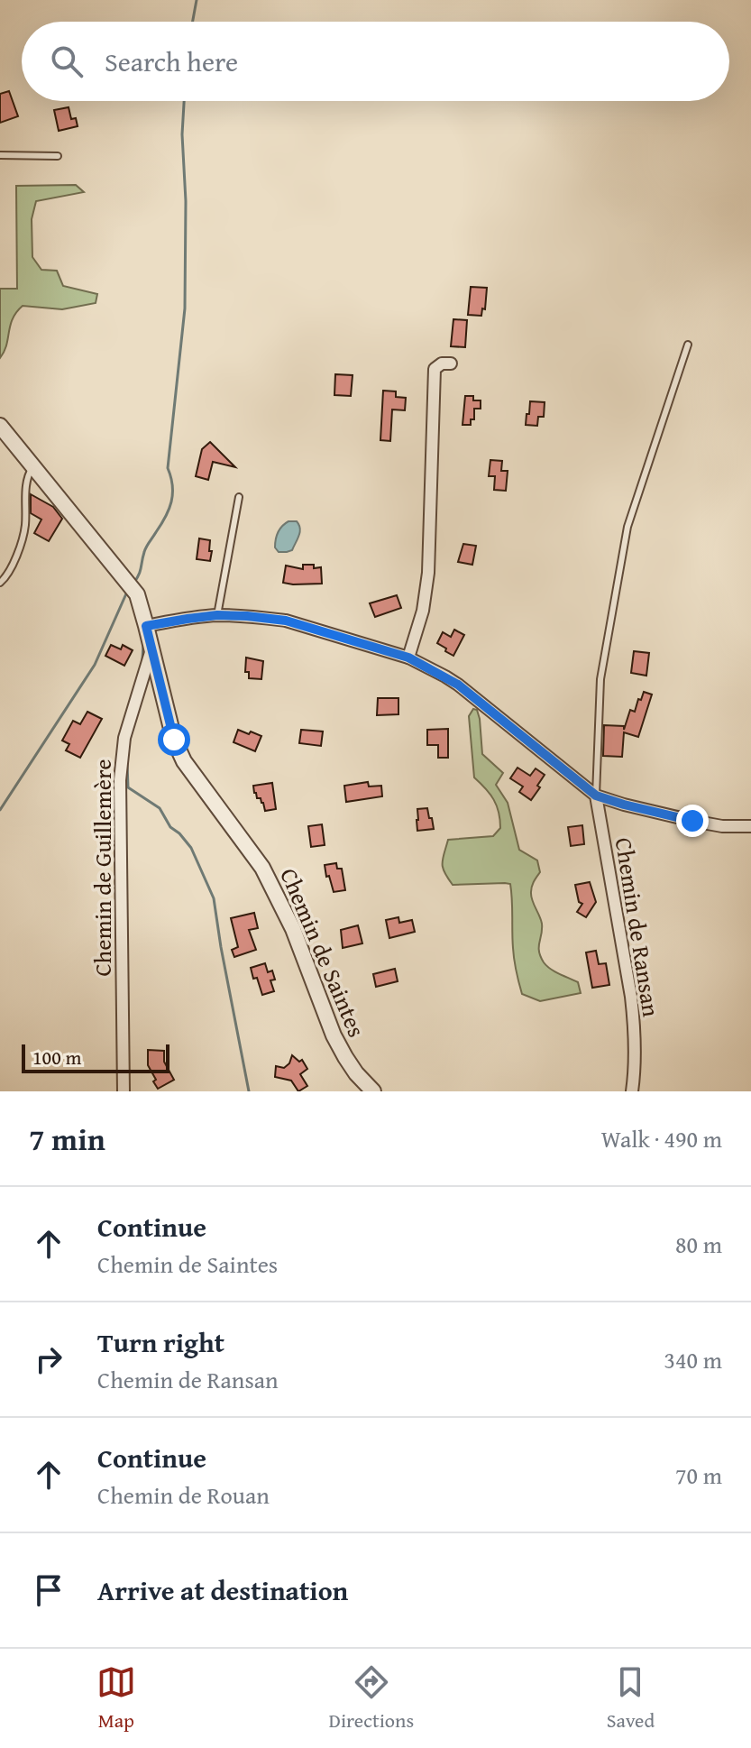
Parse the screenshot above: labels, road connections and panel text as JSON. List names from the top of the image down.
{
  "streets": {
    "street": ["Chemin de Guillemère", "Chemin de Ransan", "Chemin de Saintes"]
  },
  "crossings": [
    ["Chemin de Guillemère", "Chemin de Saintes"]
  ],
  "scale_bar": "100 m",
  "page": {
    "search": "Search here",
    "scale": "100 m",
    "heading": ["7 min", "Walk · 490 m"],
    "list": [
      ["Continue", "Chemin de Saintes", "80 m"],
      ["Turn right", "Chemin de Ransan", "340 m"],
      ["Continue", "Chemin de Rouan", "70 m"],
      "Arrive at destination"
    ],
    "nav": ["Map", "Directions", "Saved"]
  }
}
